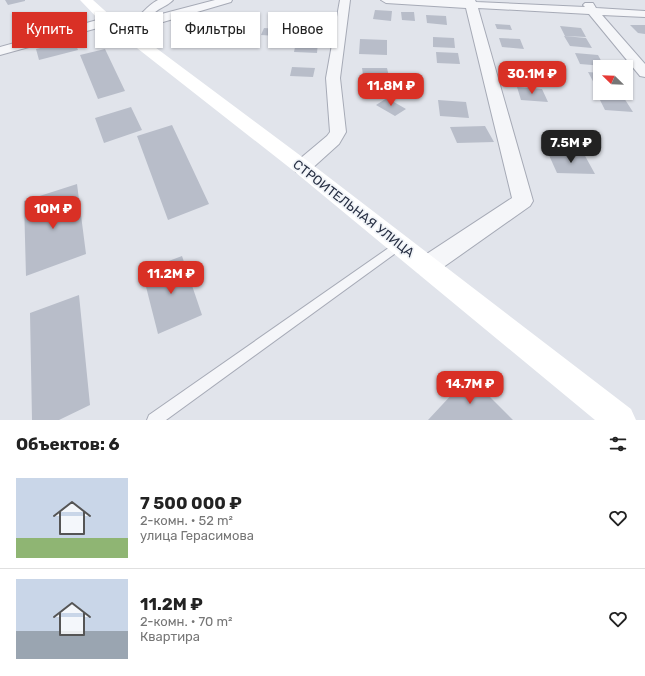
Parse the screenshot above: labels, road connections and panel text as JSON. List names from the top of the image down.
{
  "streets": {
    "main road": ["СТРОИТЕЛЬНАЯ УЛИЦА"]
  },
  "north": "top left",
  "page": {
    "chip": [
      "Купить",
      "Снять",
      "Фильтры",
      "Новое"
    ],
    "price": [
      "30.1M ₽",
      "11.8M ₽",
      "7.5M ₽",
      "10M ₽",
      "11.2M ₽",
      "14.7M ₽"
    ],
    "heading": "Объектов: 6",
    "list": [
      {
        "name": "7 500 000 ₽",
        "note": "2-комн. · 52 m² · улица Герасимова"
      },
      {
        "name": "11.2M ₽",
        "note": "2-комн. · 70 m² · Квартира"
      }
    ]
  }
}
